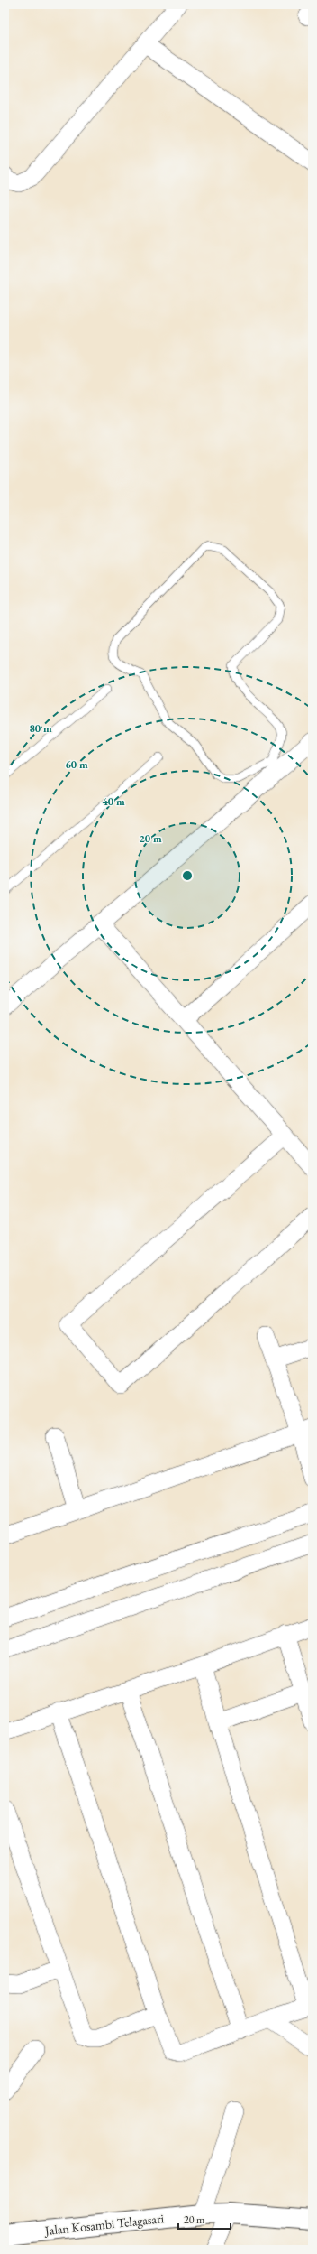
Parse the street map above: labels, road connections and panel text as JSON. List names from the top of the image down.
{
  "streets": {
    "main road": ["Jalan Kosambi Telagasari"]
  },
  "scale_bar": "20 m",
  "rings": [
    "80 m",
    "60 m",
    "40 m",
    "20 m"
  ]
}
